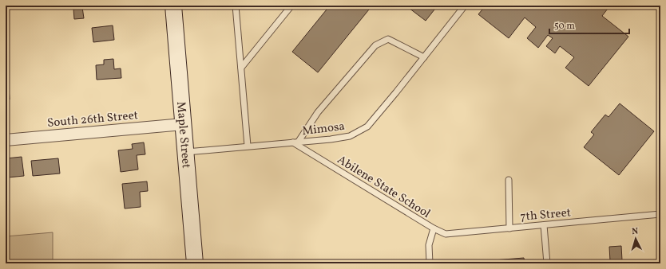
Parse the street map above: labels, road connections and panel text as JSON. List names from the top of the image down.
{
  "streets": {
    "main road": ["Maple Street"],
    "street": ["South 26th Street"],
    "lane": ["Mimosa", "Abilene State School", "7th Street"]
  },
  "crossings": [
    ["South 26th Street", "Maple Street"],
    ["Mimosa", "Maple Street"],
    ["Mimosa", "Abilene State School"],
    ["Abilene State School", "7th Street"]
  ],
  "scale_bar": "50 m",
  "north": "top"
}
